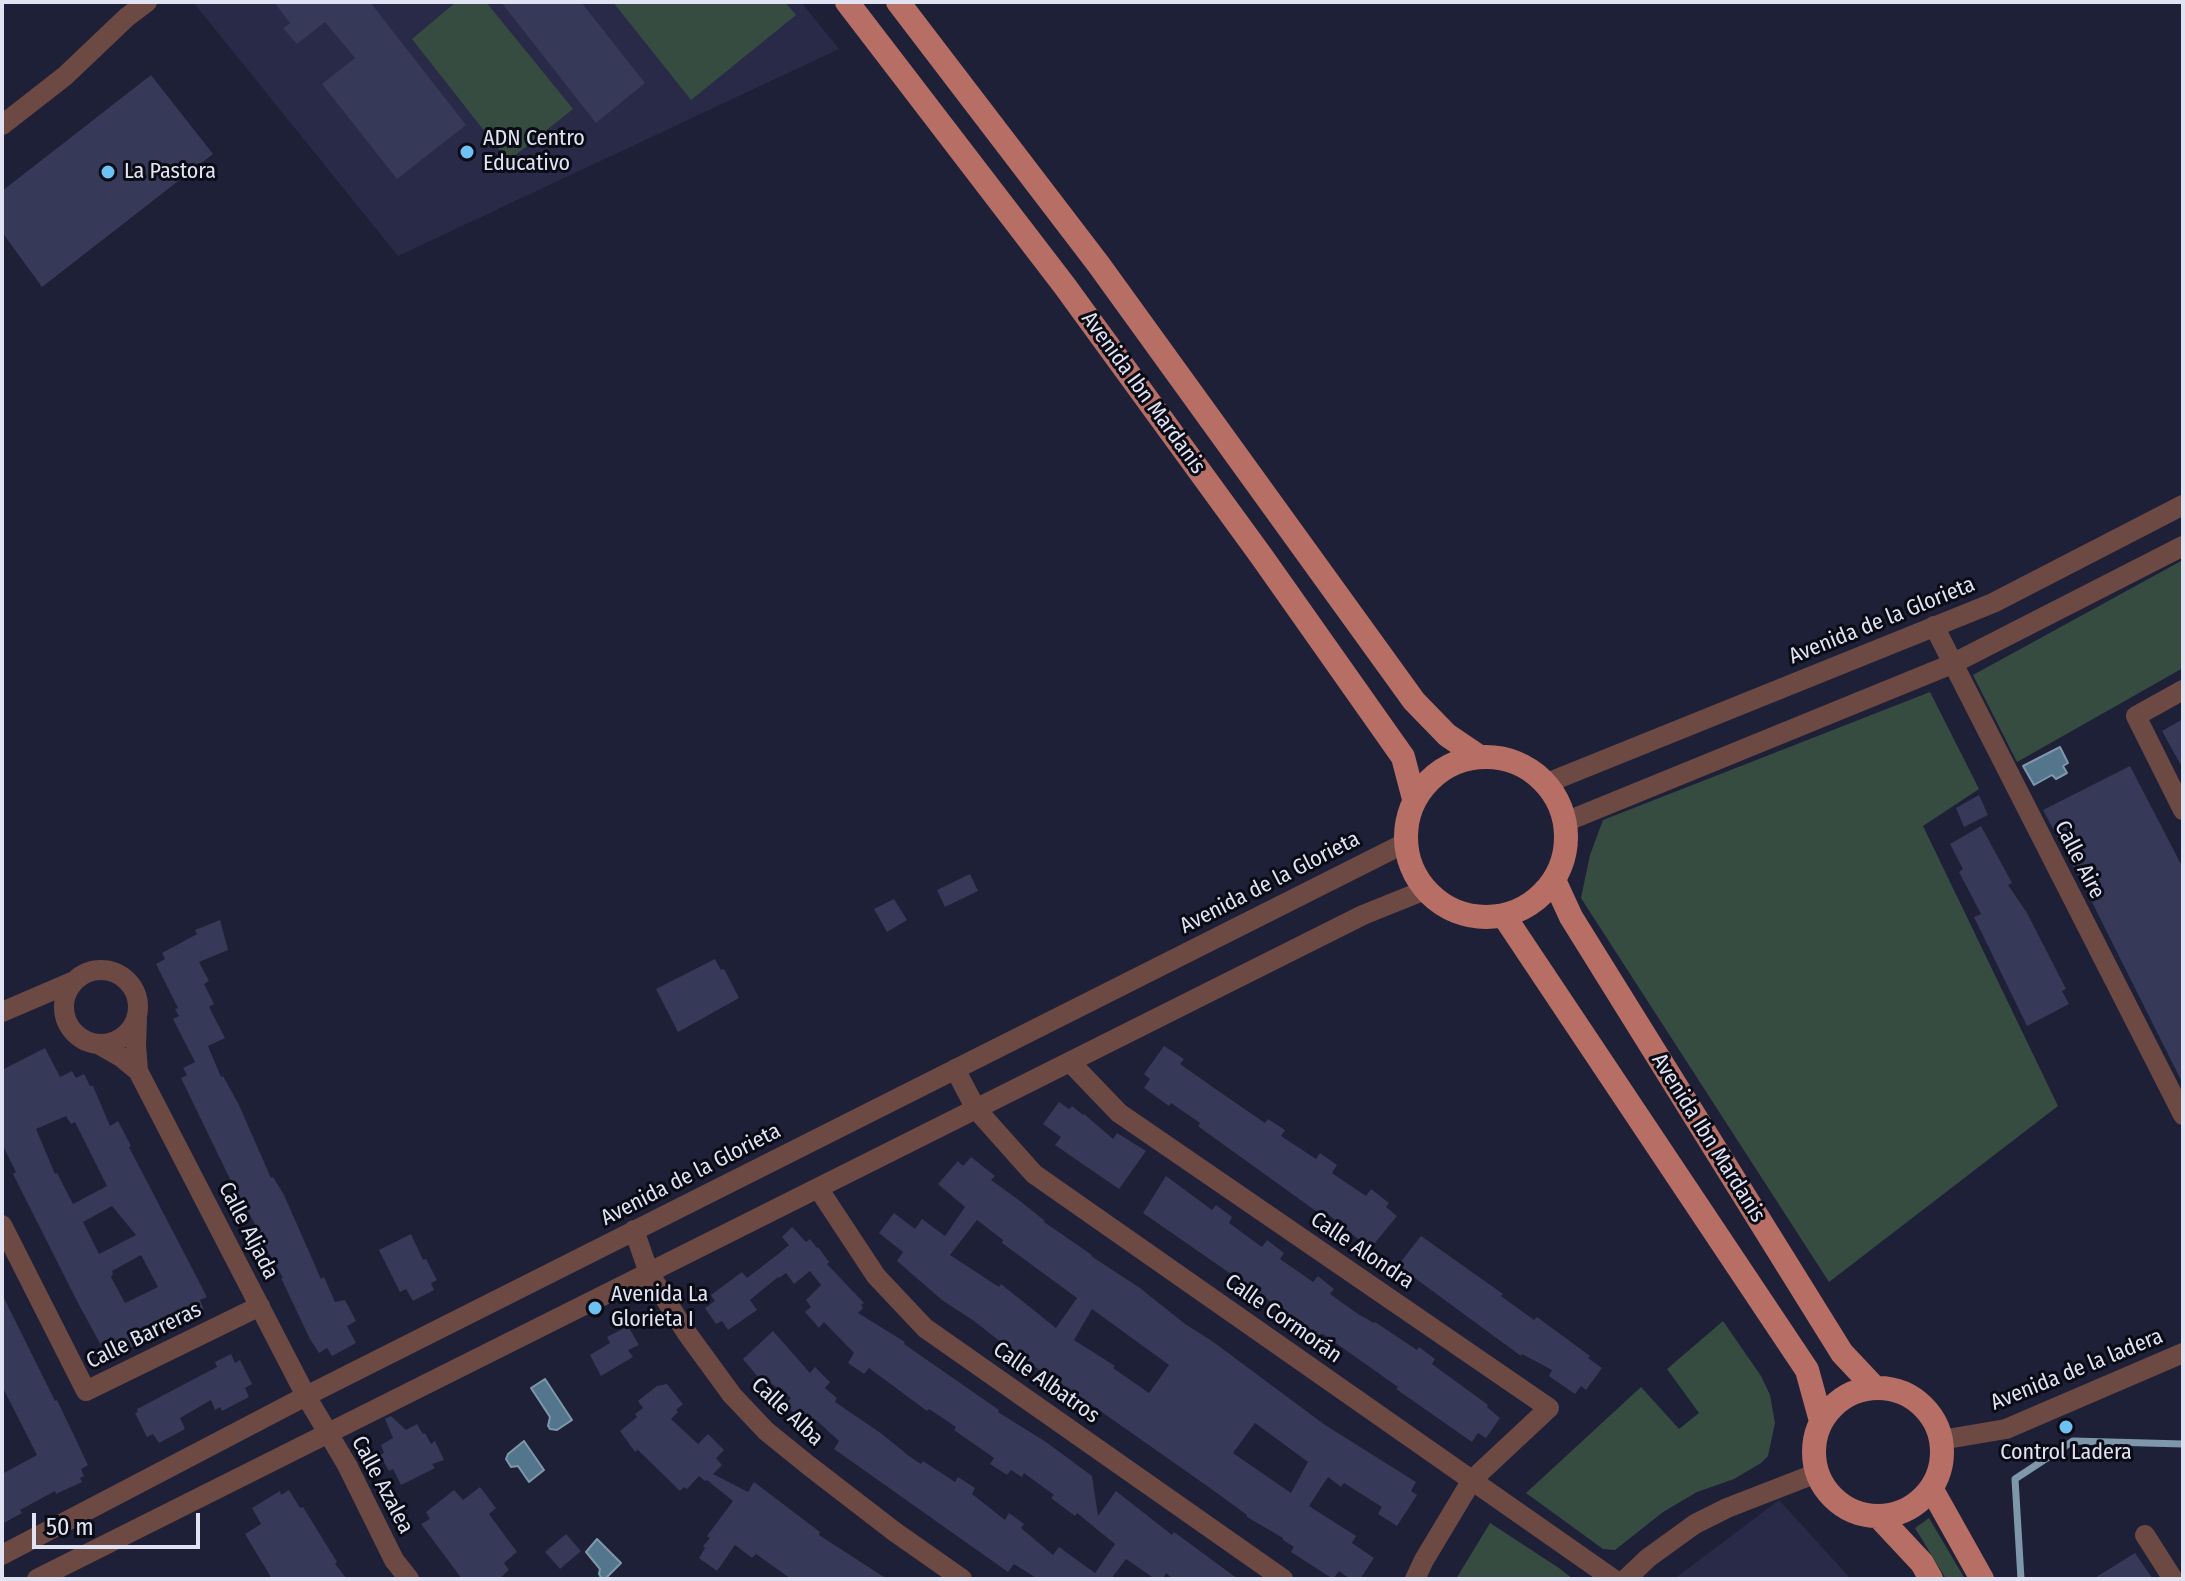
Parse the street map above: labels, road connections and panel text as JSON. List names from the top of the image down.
{
  "streets": {
    "main road": ["Avenida Ibn Mardanis"],
    "street": [
      "Avenida de la Glorieta",
      "Calle Aire",
      "Calle Aljada",
      "Calle Alondra",
      "Calle Cormorán",
      "Calle Barreras",
      "Avenida de la ladera",
      "Calle Albatros",
      "Calle Alba",
      "Calle Azalea"
    ]
  },
  "crossings": [
    ["Avenida Ibn Mardanis", "Avenida de la Glorieta"],
    ["Avenida Ibn Mardanis", "Avenida de la ladera"],
    ["Avenida de la Glorieta", "Calle Aire"],
    ["Avenida de la Glorieta", "Calle Aljada"],
    ["Avenida de la Glorieta", "Calle Cormorán"],
    ["Avenida de la Glorieta", "Calle Alba"],
    ["Avenida de la Glorieta", "Calle Azalea"],
    ["Calle Aljada", "Calle Barreras"],
    ["Calle Aljada", "Calle Azalea"],
    ["Calle Alondra", "Calle Cormorán"]
  ],
  "places": [
    "ADN Centro Educativo",
    "La Pastora",
    "Avenida La Glorieta I",
    "Control Ladera"
  ],
  "scale_bar": "50 m"
}
